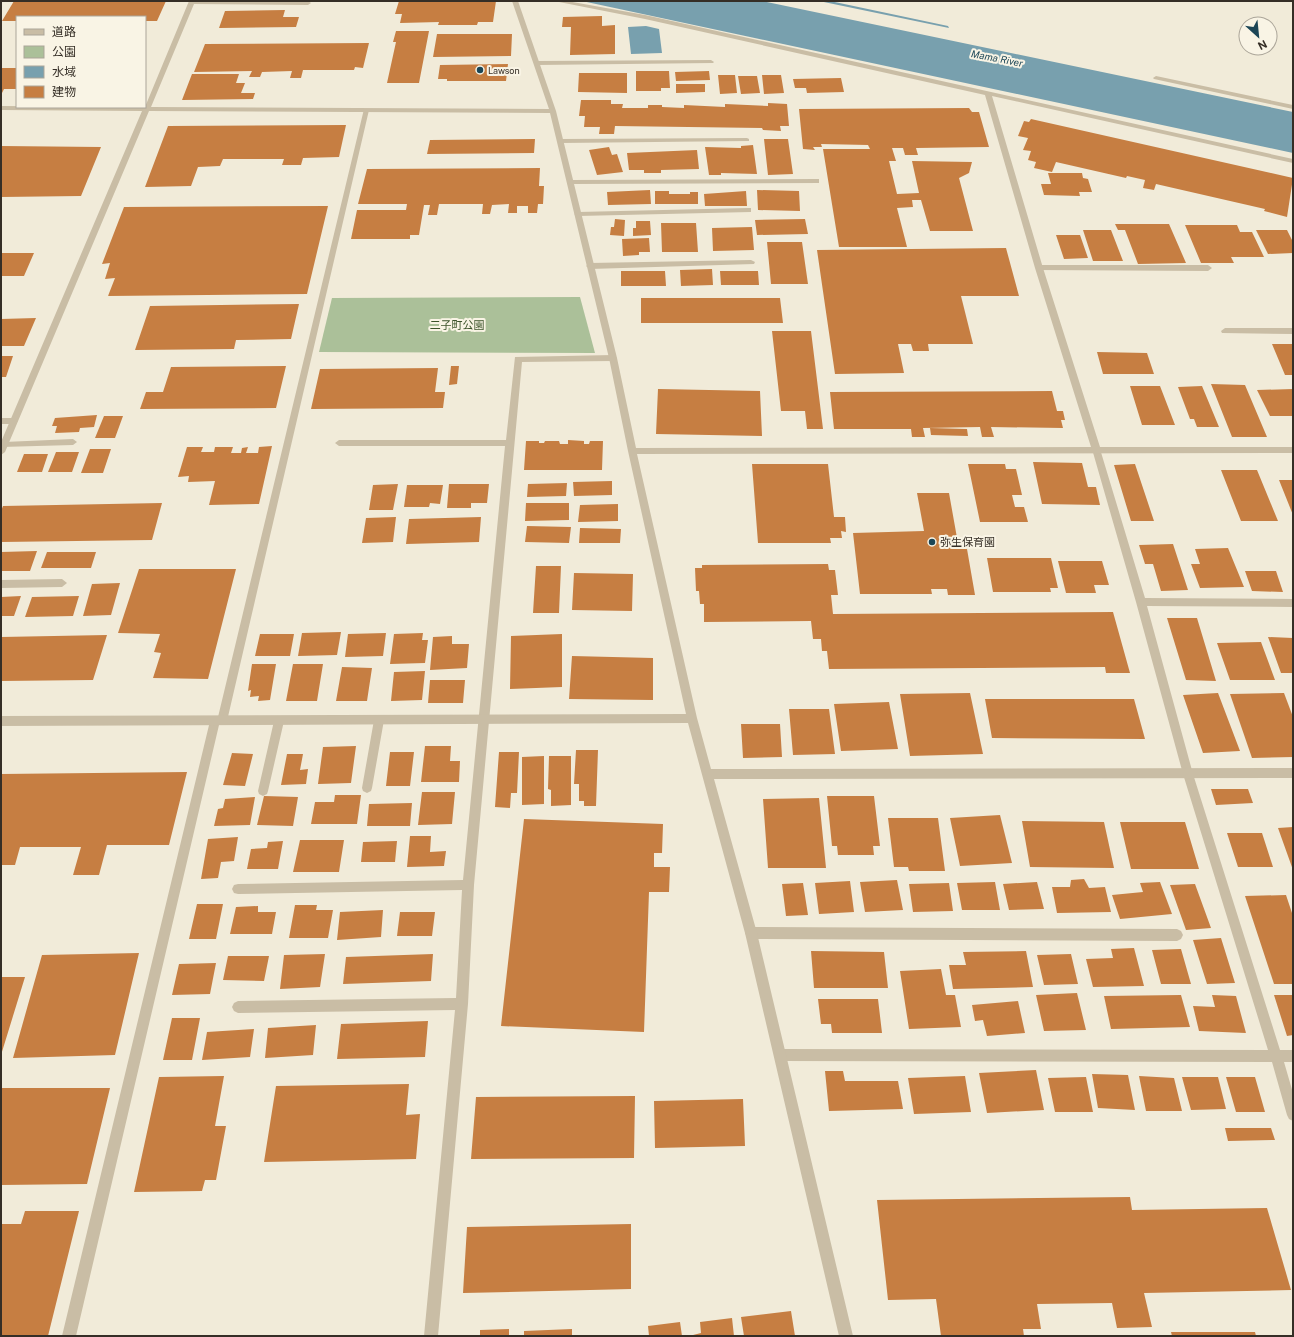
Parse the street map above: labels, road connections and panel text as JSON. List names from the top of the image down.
{
  "water": ["Mama River"],
  "parks": ["二子町公園"],
  "places": ["Lawson", "弥生保育園"],
  "legend": [
    "道路",
    "公園",
    "水域",
    "建物"
  ],
  "north": "bottom right"
}
